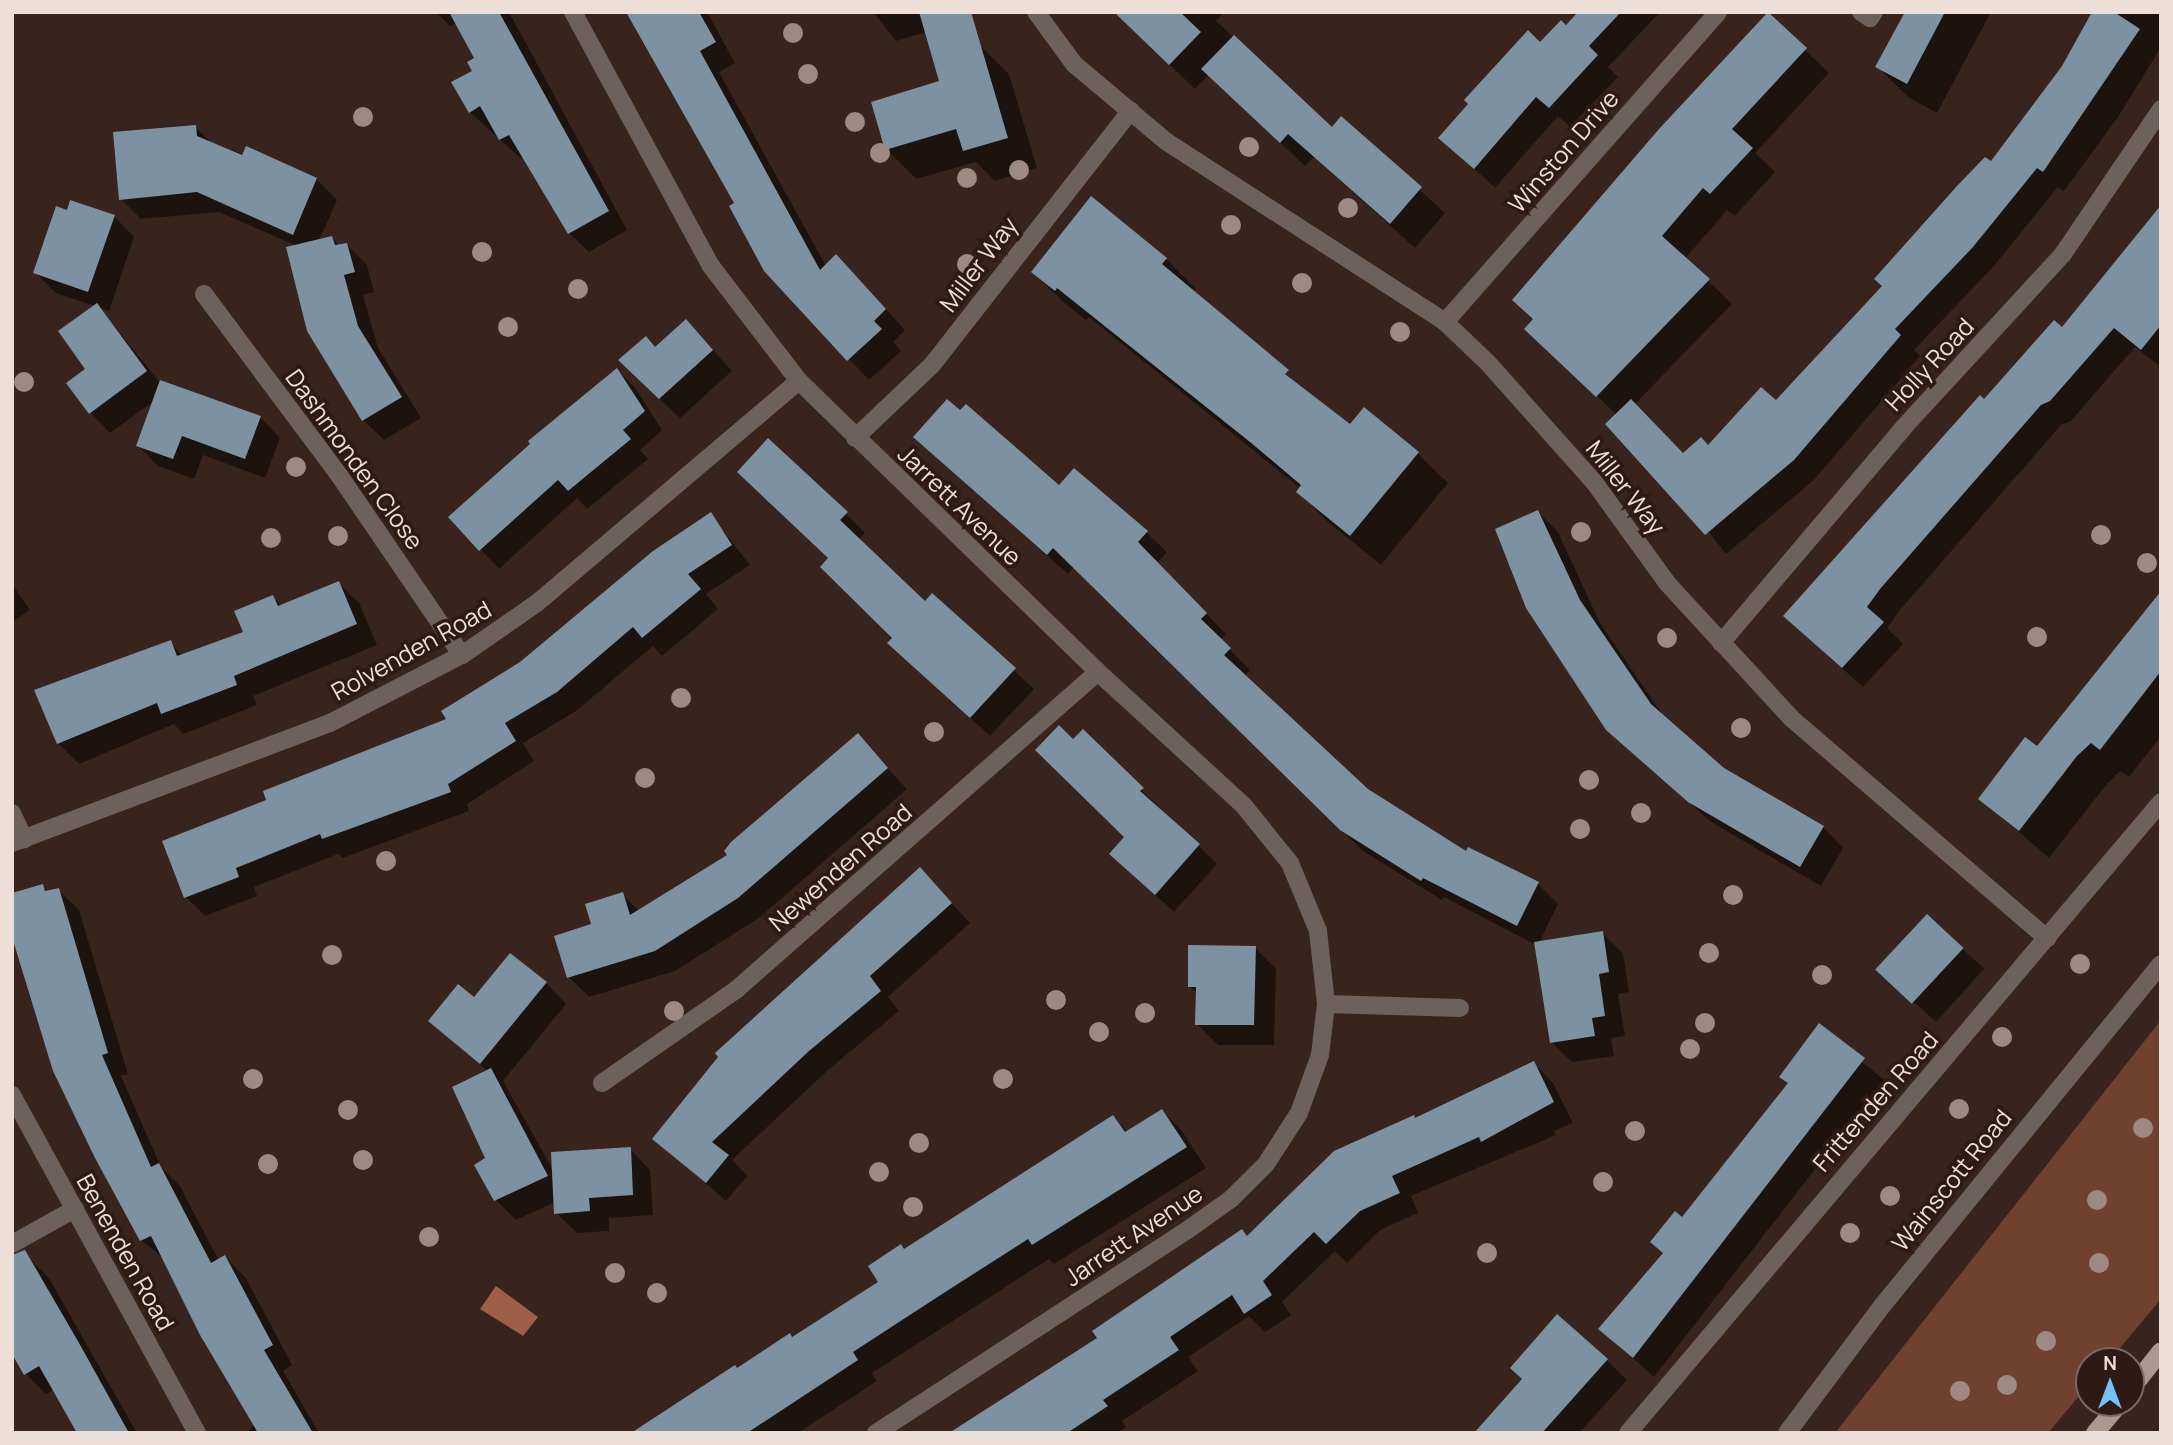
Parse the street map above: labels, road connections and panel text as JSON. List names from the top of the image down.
{
  "streets": {
    "street": [
      "Winston Drive",
      "Miller Way",
      "Holly Road",
      "Dashmonden Close",
      "Jarrett Avenue",
      "Rolvenden Road",
      "Newenden Road",
      "Frittenden Road",
      "Wainscott Road",
      "Benenden Road"
    ]
  },
  "crossings": [
    ["Winston Drive", "Miller Way"],
    ["Miller Way", "Holly Road"],
    ["Miller Way", "Jarrett Avenue"],
    ["Miller Way", "Frittenden Road"],
    ["Dashmonden Close", "Rolvenden Road"],
    ["Jarrett Avenue", "Rolvenden Road"],
    ["Jarrett Avenue", "Newenden Road"]
  ],
  "north": "top"
}
